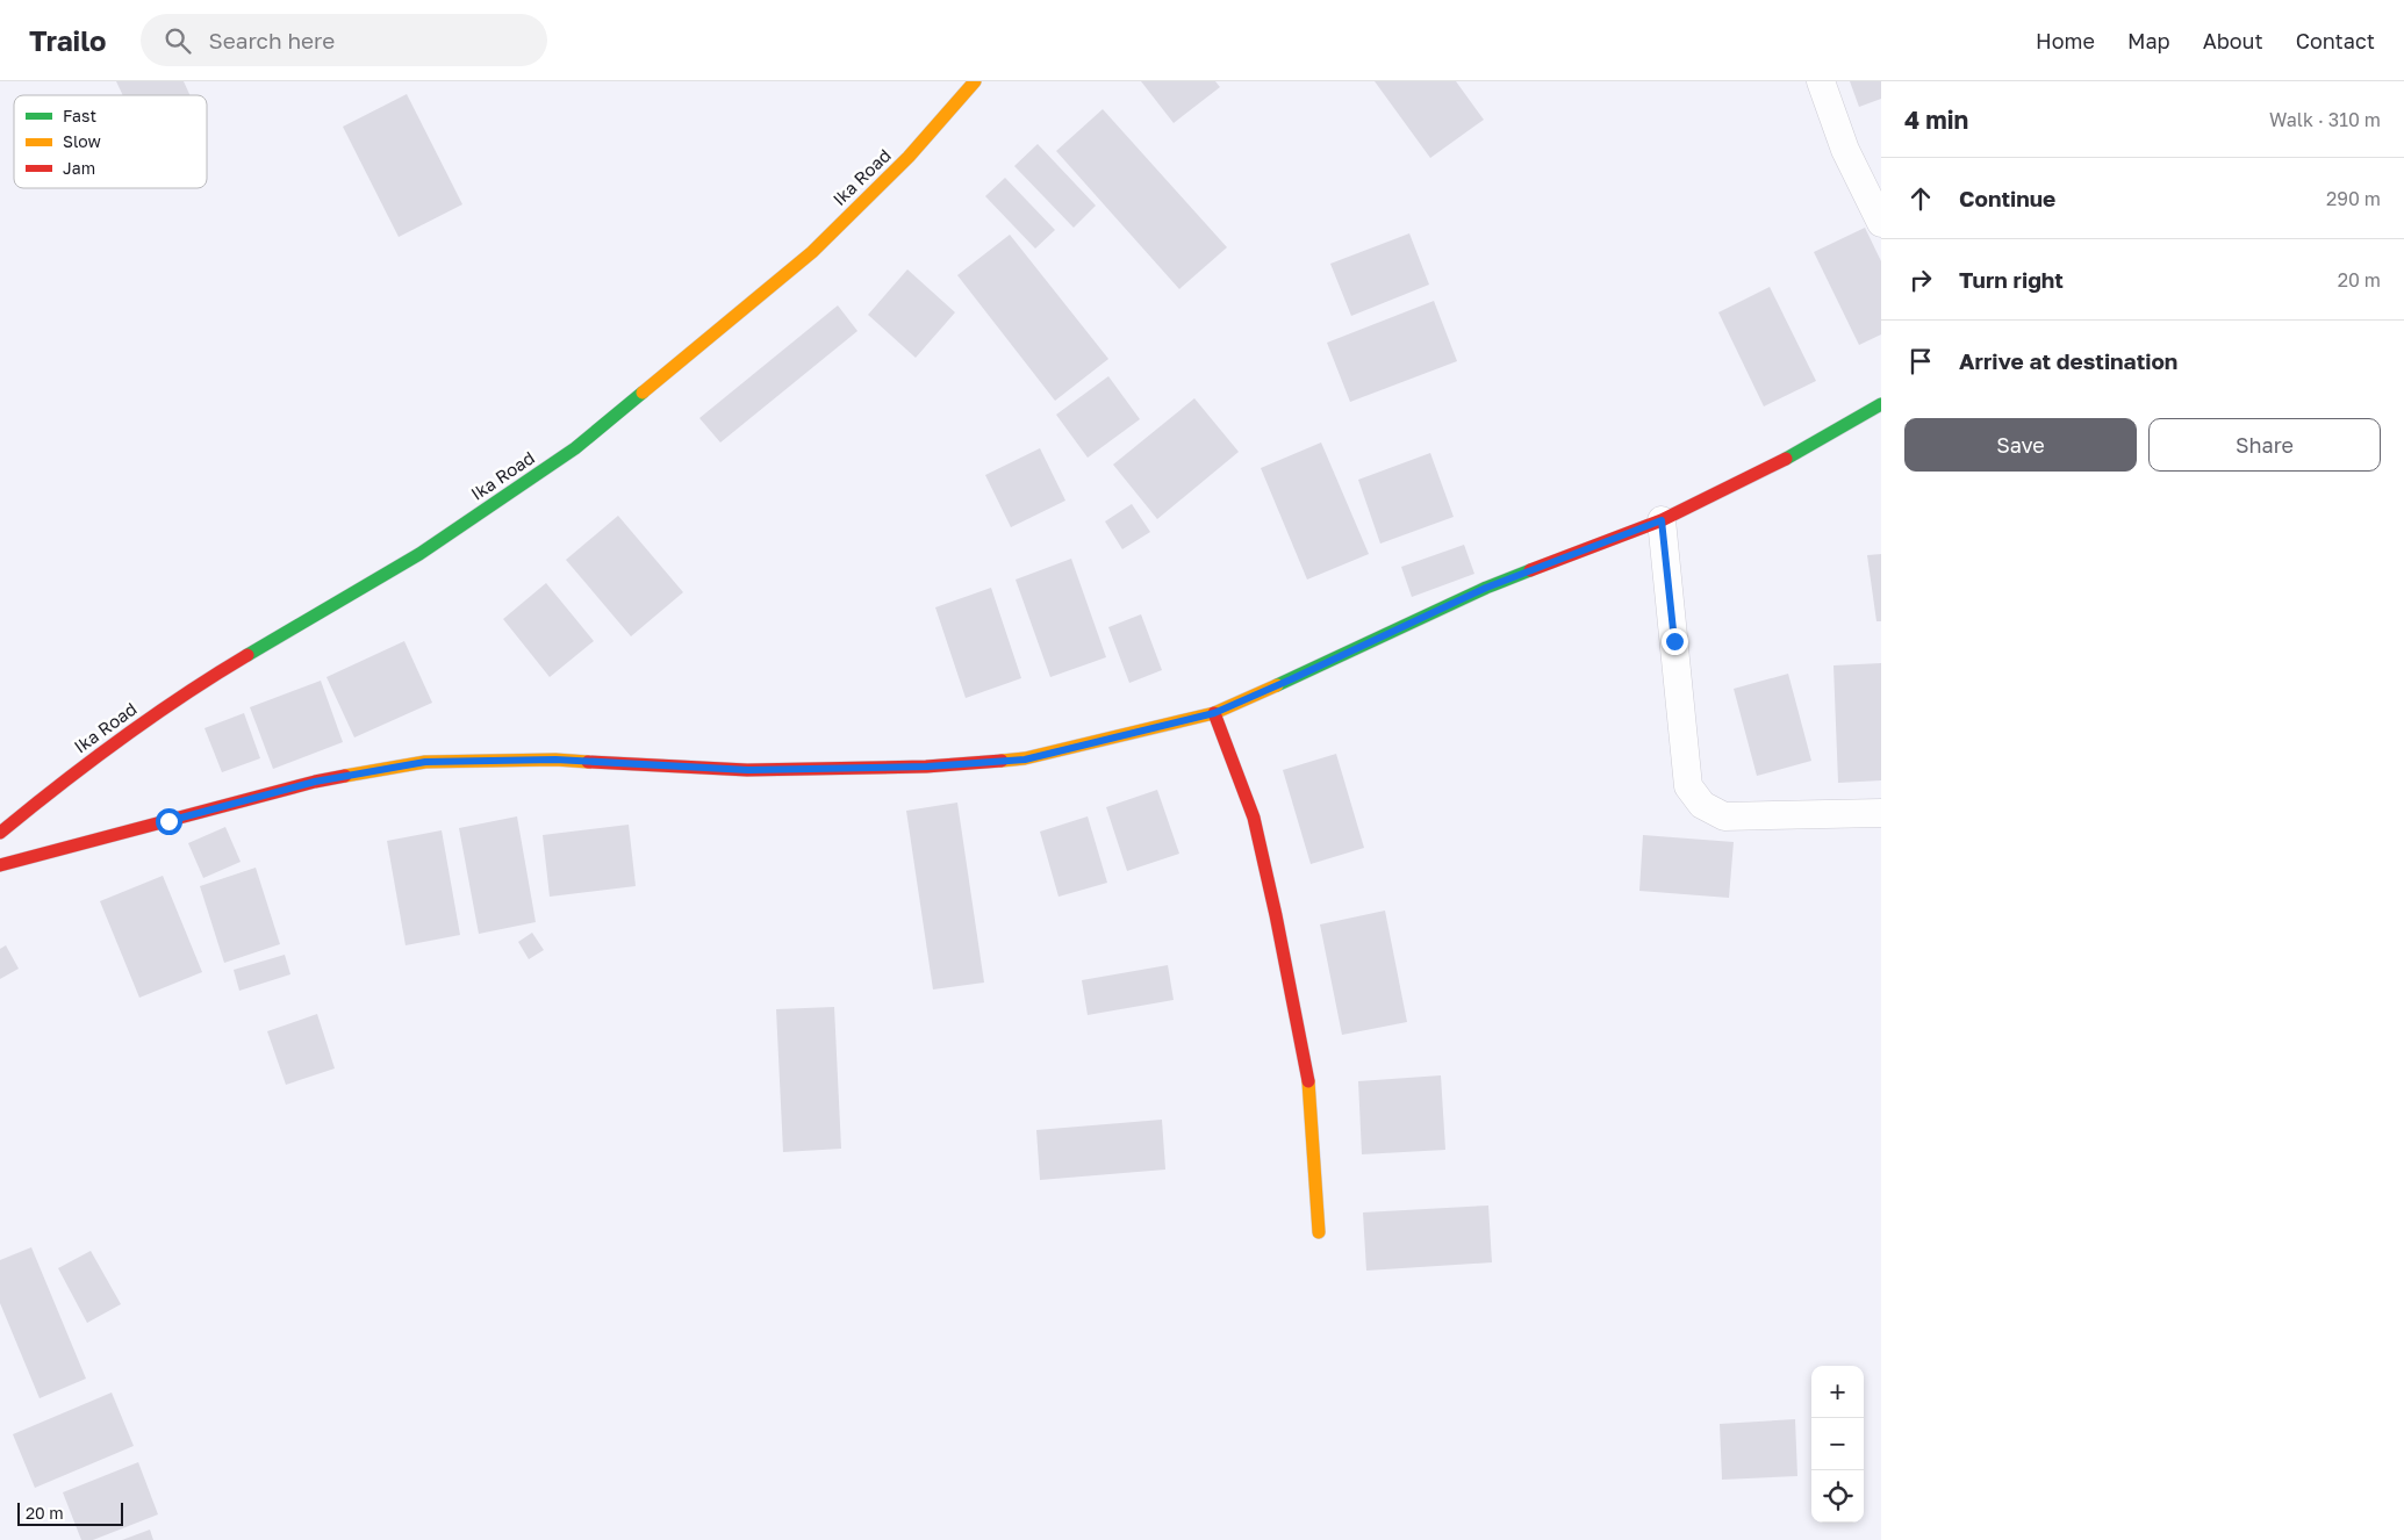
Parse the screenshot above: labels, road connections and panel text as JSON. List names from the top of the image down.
{
  "streets": {
    "street": ["Ika Road"]
  },
  "legend": ["Fast", "Slow", "Jam"],
  "scale_bar": "20 m",
  "page": {
    "header": "Trailo",
    "search": "Search here",
    "nav": [
      "Home",
      "Map",
      "About",
      "Contact"
    ],
    "heading": ["4 min", "Walk · 310 m"],
    "list": [
      ["Continue", "290 m"],
      ["Turn right", "20 m"],
      "Arrive at destination"
    ],
    "buttons": ["Save", "Share"],
    "map_buttons": ["+", "−"],
    "scale": "20 m"
  }
}
